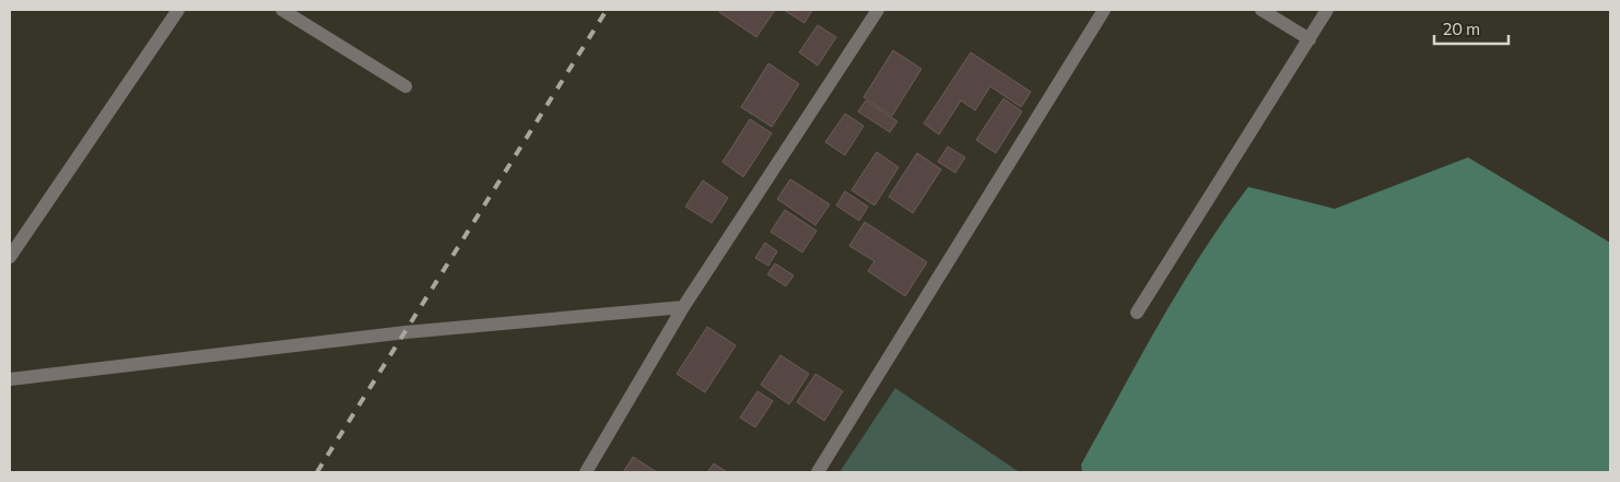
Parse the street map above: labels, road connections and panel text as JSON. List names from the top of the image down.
{
  "scale_bar": "20 m"
}
